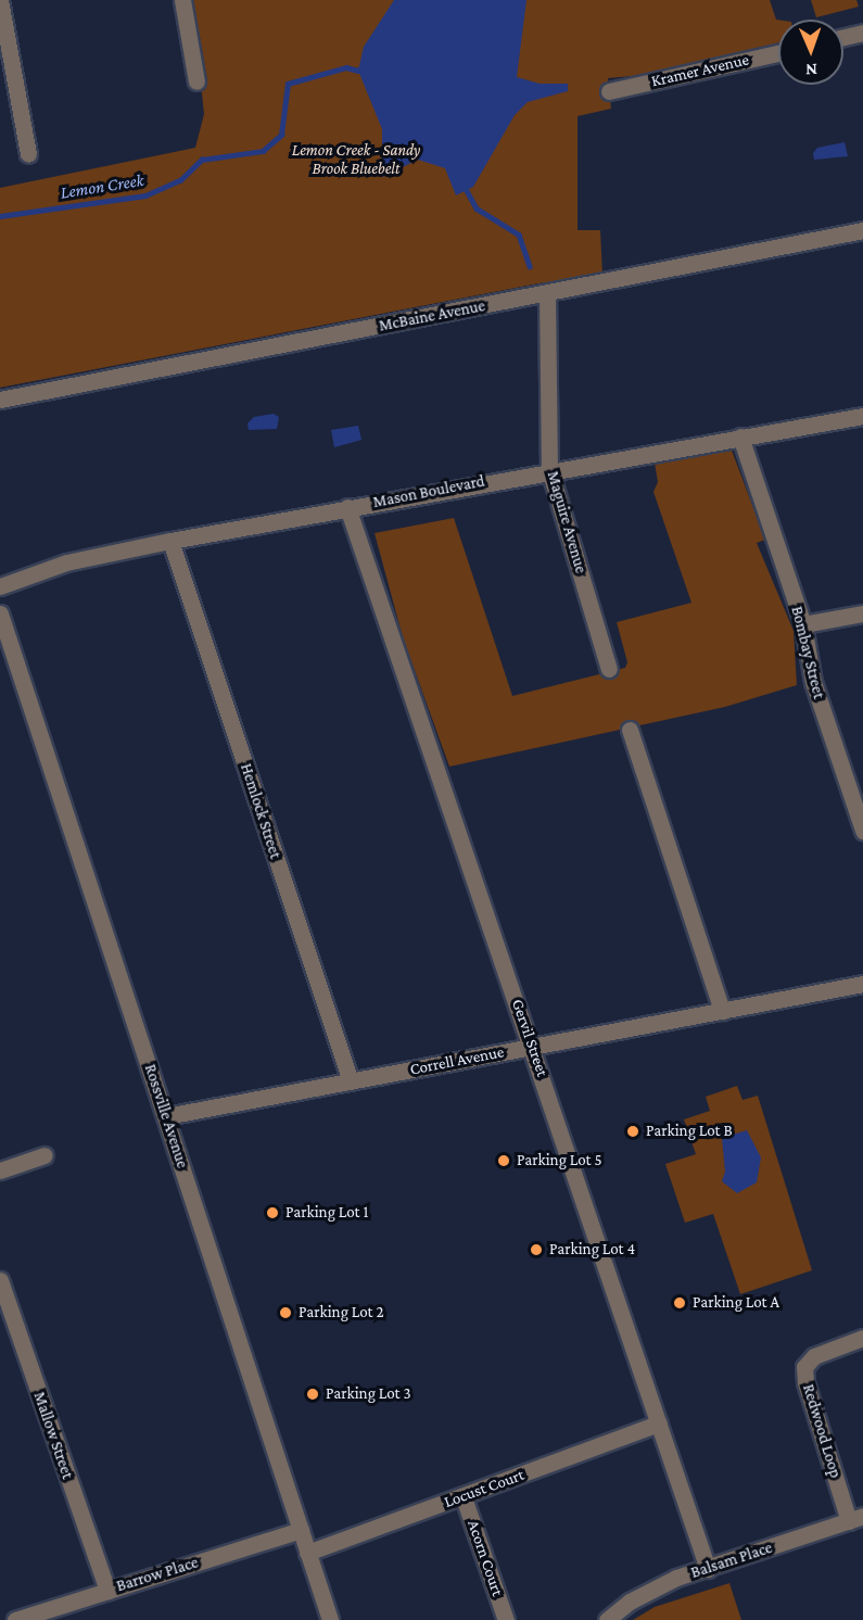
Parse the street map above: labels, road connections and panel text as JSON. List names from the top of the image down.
{
  "streets": {
    "street": [
      "Kramer Avenue",
      "McBaine Avenue",
      "Mason Boulevard",
      "Maguire Avenue",
      "Bombay Street",
      "Hemlock Street",
      "Gervil Street",
      "Correll Avenue",
      "Rossville Avenue",
      "Redwood Loop",
      "Mallow Street",
      "Locust Court",
      "Acorn Court",
      "Balsam Place",
      "Barrow Place"
    ]
  },
  "crossings": [
    ["McBaine Avenue", "Maguire Avenue"],
    ["Mason Boulevard", "Maguire Avenue"],
    ["Mason Boulevard", "Bombay Street"],
    ["Mason Boulevard", "Hemlock Street"],
    ["Mason Boulevard", "Gervil Street"],
    ["Hemlock Street", "Correll Avenue"],
    ["Gervil Street", "Correll Avenue"],
    ["Gervil Street", "Locust Court"],
    ["Gervil Street", "Balsam Place"],
    ["Correll Avenue", "Rossville Avenue"],
    ["Rossville Avenue", "Locust Court"],
    ["Rossville Avenue", "Barrow Place"],
    ["Redwood Loop", "Balsam Place"],
    ["Mallow Street", "Barrow Place"],
    ["Locust Court", "Acorn Court"]
  ],
  "water": ["Lemon Creek"],
  "parks": ["Lemon Creek - Sandy Brook Bluebelt"],
  "places": [
    "Parking Lot B",
    "Parking Lot 5",
    "Parking Lot 1",
    "Parking Lot 4",
    "Parking Lot A",
    "Parking Lot 2",
    "Parking Lot 3"
  ],
  "north": "bottom"
}
